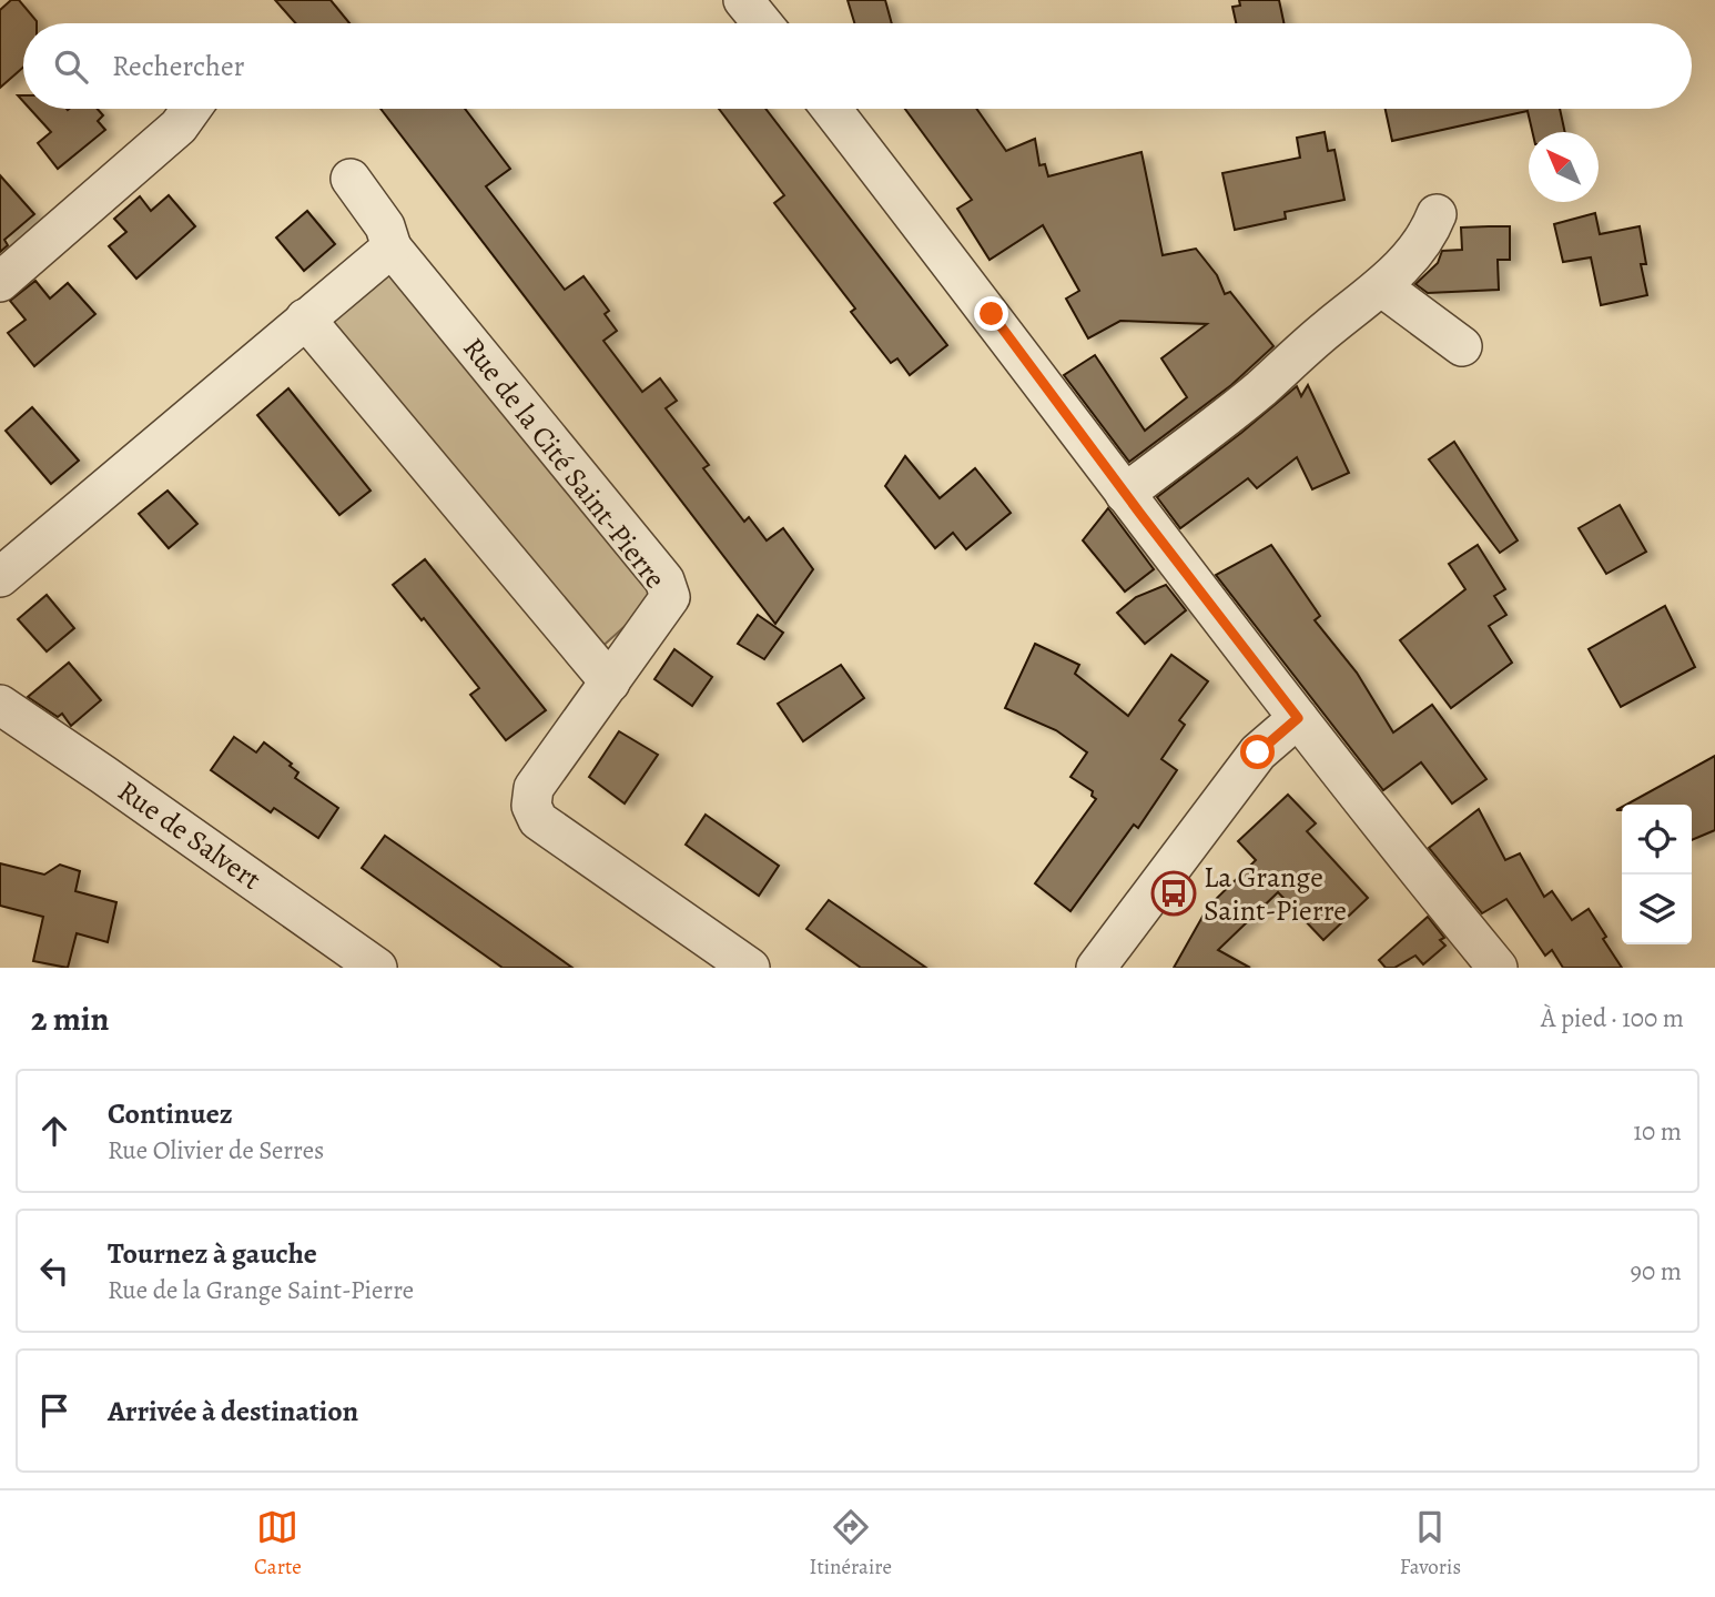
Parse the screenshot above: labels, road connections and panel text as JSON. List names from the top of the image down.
{
  "streets": {
    "street": ["Rue de la Cité Saint-Pierre", "Rue de Salvert"]
  },
  "places": {
    "bus stop": ["La Grange Saint-Pierre"]
  },
  "north": "top left",
  "page": {
    "search": "Rechercher",
    "heading": ["2 min", "À pied · 100 m"],
    "list": [
      ["Continuez", "Rue Olivier de Serres", "10 m"],
      ["Tournez à gauche", "Rue de la Grange Saint-Pierre", "90 m"],
      "Arrivée à destination"
    ],
    "nav": ["Carte", "Itinéraire", "Favoris"]
  }
}
